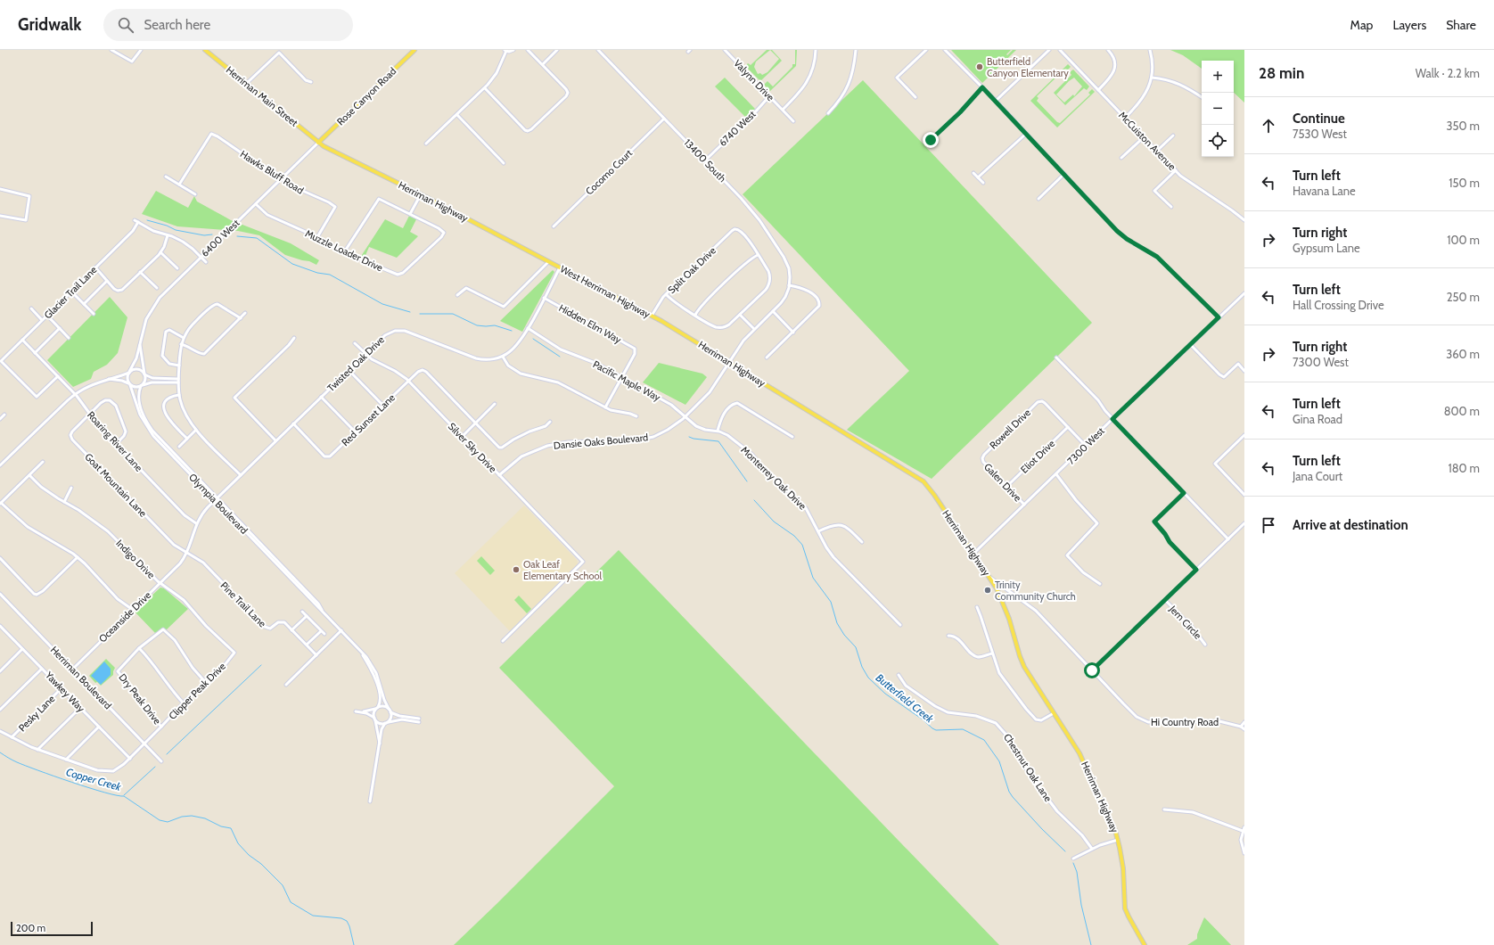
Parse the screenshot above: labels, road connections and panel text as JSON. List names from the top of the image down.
{
  "streets": {
    "main road": [
      "Herriman Main Street",
      "Rose Canyon Road",
      "Herriman Highway",
      "West Herriman Highway"
    ],
    "street": [
      "Valynn Drive",
      "6740 West",
      "McCuiston Avenue",
      "13400 South",
      "Hawks Bluff Road",
      "Cocomo Court",
      "6400 West",
      "Muzzle Loader Drive",
      "Split Oak Drive",
      "Glacier Trail Lane",
      "Hidden Elm Way",
      "Twisted Oak Drive",
      "Pacific Maple Way",
      "Red Sunset Lane",
      "Rowell Drive",
      "Roaring River Lane",
      "Dansie Oaks Boulevard",
      "7300 West",
      "Silver Sky Drive",
      "Eliot Drive",
      "Monterrey Oak Drive",
      "Galen Drive",
      "Goat Mountain Lane",
      "Olympia Boulevard",
      "Indigo Drive",
      "Pine Trail Lane",
      "Oceanside Drive",
      "Jem Circle",
      "Herriman Boulevard",
      "Clipper Peak Drive",
      "Yawkey Way",
      "Dry Peak Drive",
      "Pesky Lane",
      "Hi Country Road",
      "Chestnut Oak Lane"
    ]
  },
  "crossings": [
    ["Valynn Drive", "6740 West"],
    ["Herriman Main Street", "Rose Canyon Road"],
    ["Herriman Main Street", "Herriman Highway"],
    ["Herriman Main Street", "6400 West"],
    ["Rose Canyon Road", "Herriman Highway"],
    ["Rose Canyon Road", "6400 West"],
    ["6740 West", "13400 South"],
    ["13400 South", "Cocomo Court"],
    ["13400 South", "Dansie Oaks Boulevard"],
    ["Hawks Bluff Road", "6400 West"],
    ["Hawks Bluff Road", "Muzzle Loader Drive"],
    ["Herriman Highway", "6400 West"],
    ["Herriman Highway", "West Herriman Highway"],
    ["Herriman Highway", "Dansie Oaks Boulevard"],
    ["Herriman Highway", "7300 West"],
    ["Herriman Highway", "Hi Country Road"],
    ["6400 West", "Muzzle Loader Drive"],
    ["6400 West", "Olympia Boulevard"],
    ["Split Oak Drive", "West Herriman Highway"],
    ["Glacier Trail Lane", "Roaring River Lane"],
    ["Hidden Elm Way", "Pacific Maple Way"],
    ["Twisted Oak Drive", "Red Sunset Lane"],
    ["Twisted Oak Drive", "Silver Sky Drive"],
    ["Twisted Oak Drive", "Oceanside Drive"],
    ["Pacific Maple Way", "Dansie Oaks Boulevard"],
    ["Pacific Maple Way", "Monterrey Oak Drive"],
    ["Red Sunset Lane", "Silver Sky Drive"],
    ["Rowell Drive", "Eliot Drive"],
    ["Rowell Drive", "Galen Drive"],
    ["Roaring River Lane", "Goat Mountain Lane"],
    ["Roaring River Lane", "Oceanside Drive"],
    ["Dansie Oaks Boulevard", "Silver Sky Drive"],
    ["Dansie Oaks Boulevard", "Monterrey Oak Drive"],
    ["7300 West", "Galen Drive"],
    ["Eliot Drive", "Galen Drive"],
    ["Goat Mountain Lane", "Pine Trail Lane"],
    ["Goat Mountain Lane", "Oceanside Drive"],
    ["Olympia Boulevard", "Oceanside Drive"],
    ["Indigo Drive", "Oceanside Drive"],
    ["Indigo Drive", "Clipper Peak Drive"],
    ["Pine Trail Lane", "Oceanside Drive"],
    ["Oceanside Drive", "Herriman Boulevard"],
    ["Herriman Boulevard", "Clipper Peak Drive"],
    ["Clipper Peak Drive", "Yawkey Way"],
    ["Clipper Peak Drive", "Dry Peak Drive"],
    ["Clipper Peak Drive", "Pesky Lane"],
    ["Yawkey Way", "Pesky Lane"]
  ],
  "water": ["Butterfield Creek", "Copper Creek"],
  "places": ["Butterfield Canyon Elementary", "Oak Leaf Elementary School", "Trinity Community Church"],
  "scale_bar": "200 m",
  "page": {
    "header": "Gridwalk",
    "search": "Search here",
    "nav": ["Map", "Layers", "Share"],
    "heading": ["28 min", "Walk · 2.2 km"],
    "map_buttons": ["+", "−"],
    "list": [
      ["Continue", "7530 West", "350 m"],
      ["Turn left", "Havana Lane", "150 m"],
      ["Turn right", "Gypsum Lane", "100 m"],
      ["Turn left", "Hall Crossing Drive", "250 m"],
      ["Turn right", "7300 West", "360 m"],
      ["Turn left", "Gina Road", "800 m"],
      ["Turn left", "Jana Court", "180 m"],
      "Arrive at destination"
    ],
    "scale": "200 m"
  }
}
